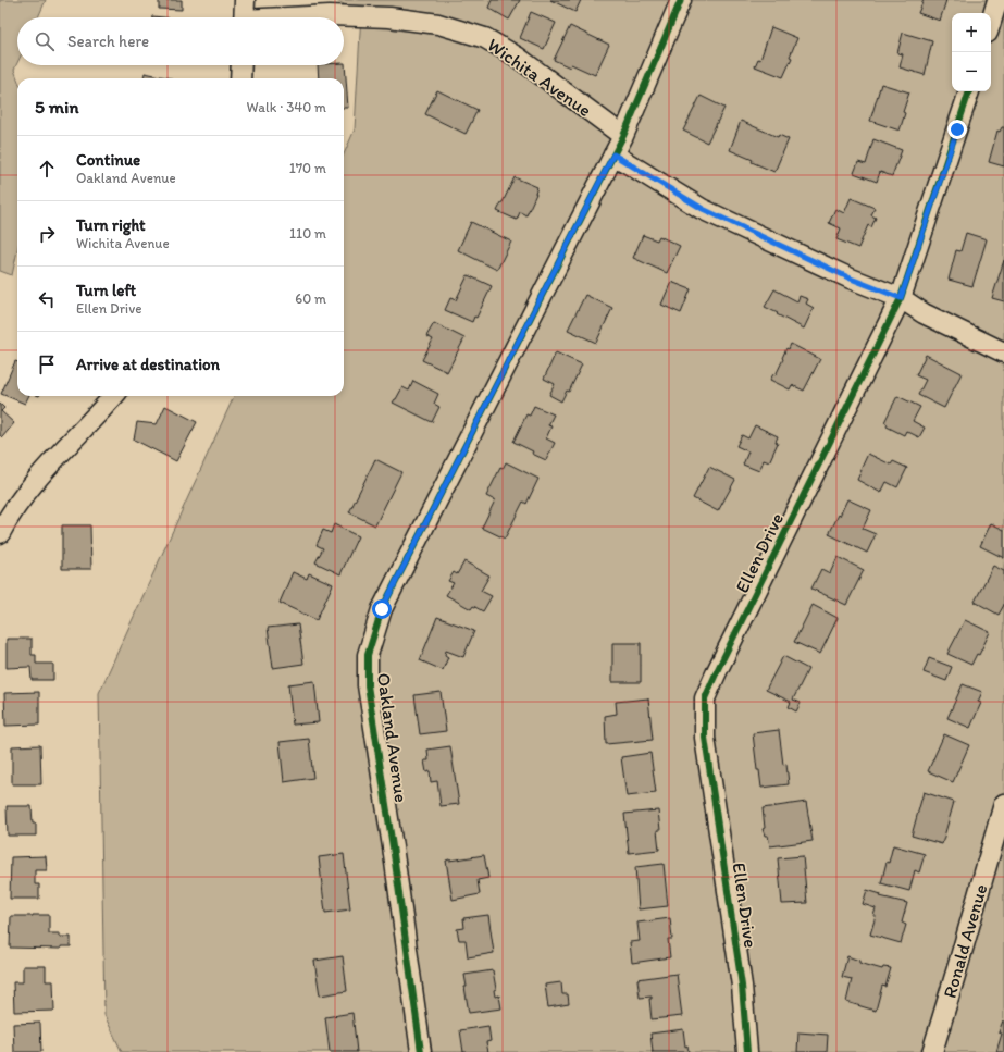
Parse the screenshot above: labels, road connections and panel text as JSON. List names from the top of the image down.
{
  "streets": {
    "street": [
      "Wichita Avenue",
      "Ellen Drive",
      "Oakland Avenue",
      "Ronald Avenue"
    ]
  },
  "crossings": [
    ["Wichita Avenue", "Oakland Avenue"]
  ],
  "page": {
    "map_buttons": ["+", "−"],
    "search": "Search here",
    "heading": ["5 min", "Walk · 340 m"],
    "list": [
      ["Continue", "Oakland Avenue", "170 m"],
      ["Turn right", "Wichita Avenue", "110 m"],
      ["Turn left", "Ellen Drive", "60 m"],
      "Arrive at destination"
    ]
  }
}
